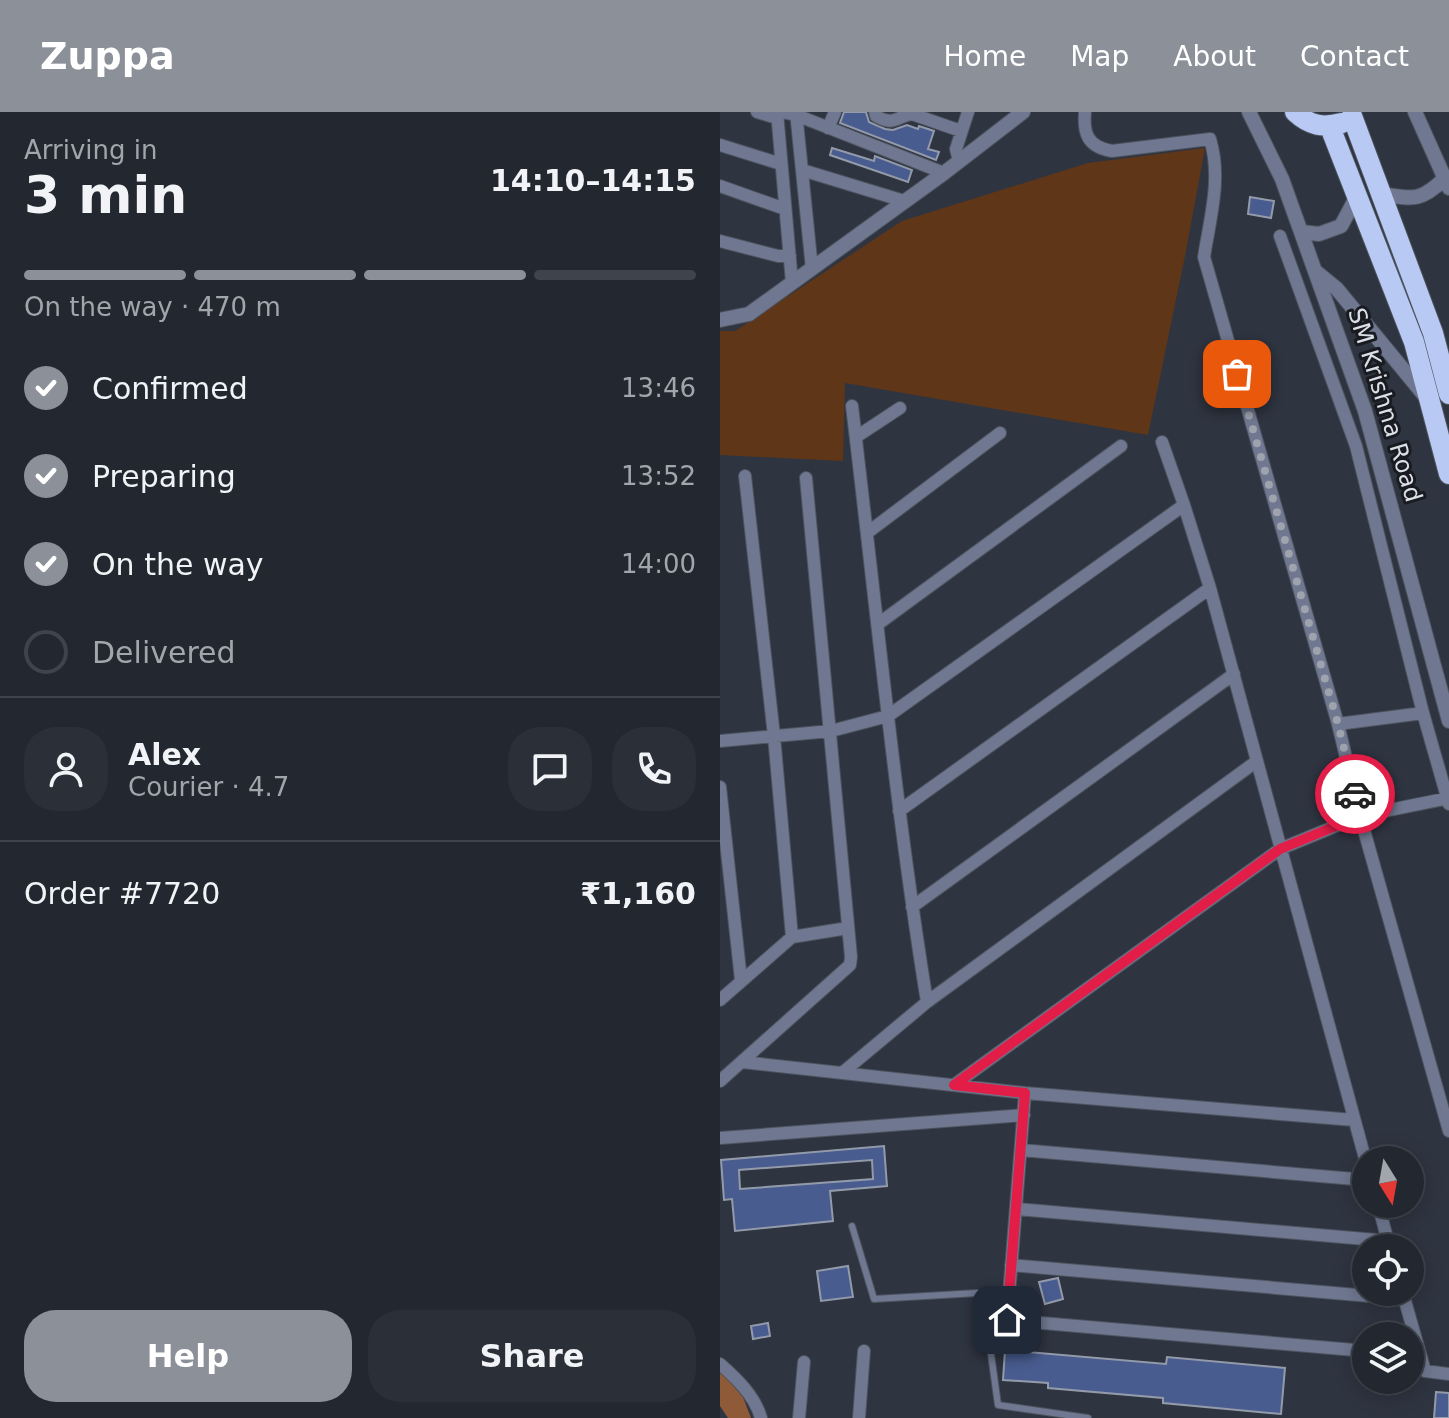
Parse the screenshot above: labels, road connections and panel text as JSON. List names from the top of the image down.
{
  "streets": {
    "highway": ["SM Krishna Road"]
  },
  "north": "bottom",
  "page": {
    "header": "Zuppa",
    "nav": [
      "Home",
      "Map",
      "About",
      "Contact"
    ],
    "heading": ["3 min", "Arriving in", "14:10–14:15"],
    "panel": [
      "Alex",
      "Courier · 4.7",
      "Order #7720",
      "₹1,160"
    ],
    "bar": "On the way · 470 m",
    "list": [
      ["Confirmed", "13:46"],
      ["Preparing", "13:52"],
      ["On the way", "14:00"],
      "Delivered"
    ],
    "buttons": ["Help", "Share"]
  }
}
